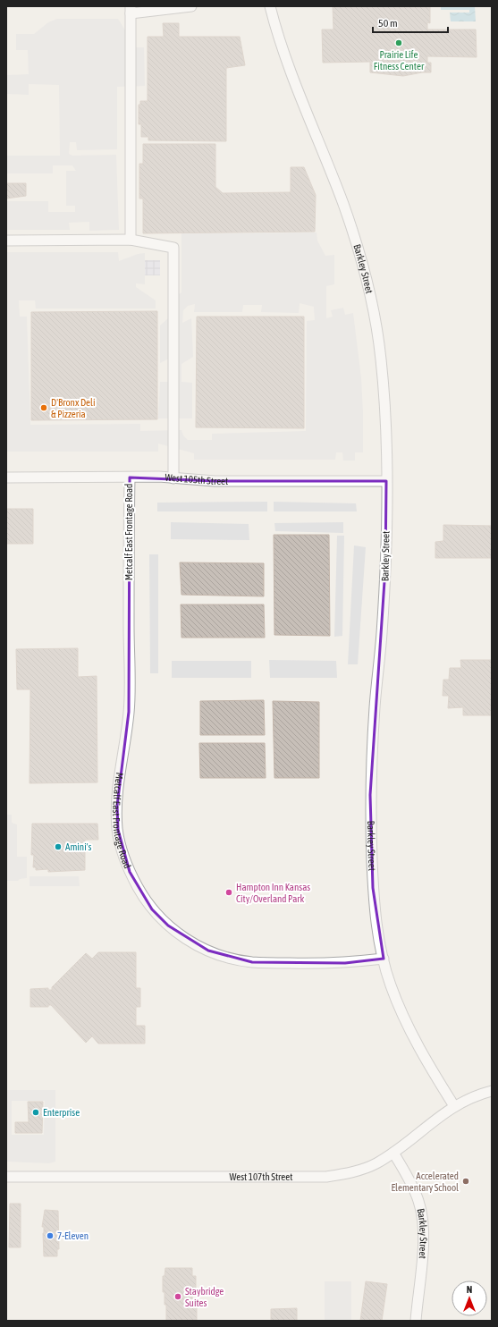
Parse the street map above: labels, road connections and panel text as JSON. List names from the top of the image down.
{
  "streets": {
    "street": [
      "Barkley Street",
      "West 105th Street",
      "Metcalf East Frontage Road",
      "West 107th Street"
    ]
  },
  "crossings": [
    ["Barkley Street", "West 105th Street"],
    ["Barkley Street", "Metcalf East Frontage Road"],
    ["Barkley Street", "West 107th Street"],
    ["West 105th Street", "Metcalf East Frontage Road"]
  ],
  "places": [
    "Prairie Life Fitness Center",
    "D'Bronx Deli & Pizzeria",
    "Amini's",
    "Hampton Inn Kansas City/Overland Park",
    "Enterprise",
    "Accelerated Elementary School",
    "7-Eleven",
    "Staybridge Suites"
  ],
  "scale_bar": "50 m",
  "north": "top"
}
